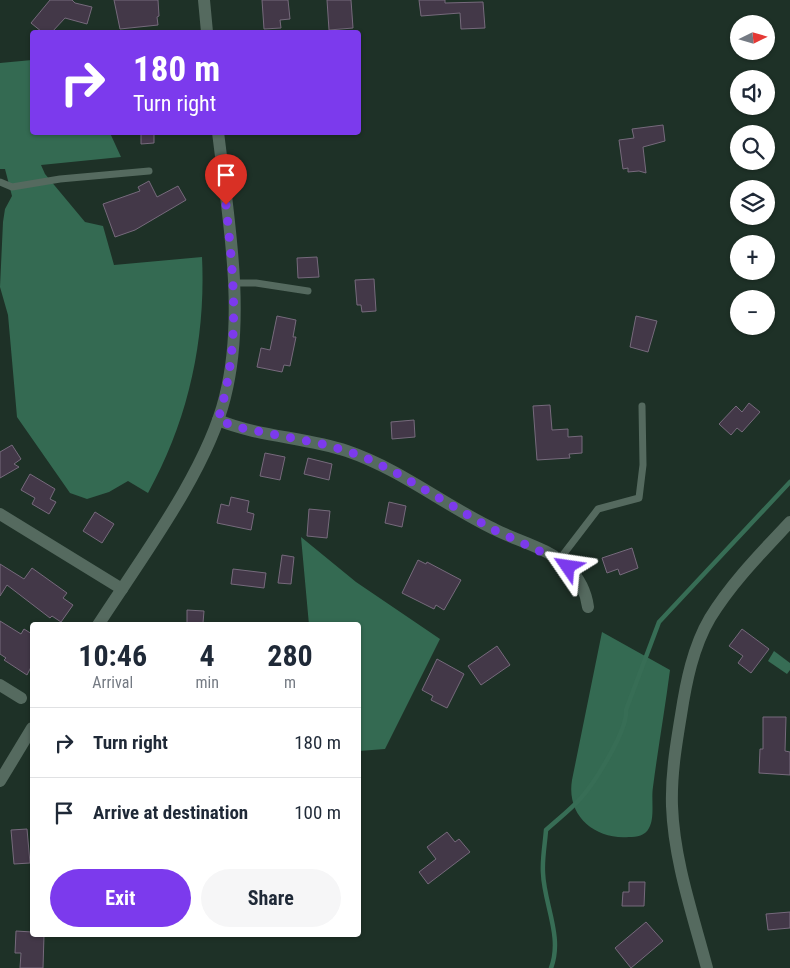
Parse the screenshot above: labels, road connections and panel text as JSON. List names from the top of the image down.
{
  "north": "right",
  "page": {
    "map_buttons": ["+", "−"],
    "turn": ["180 m", "Turn right"],
    "eta": [
      "10:46",
      "Arrival",
      "4",
      "min",
      "280",
      "m"
    ],
    "list": [
      {
        "name": "Turn right",
        "value": "180 m"
      },
      {
        "name": "Arrive at destination",
        "value": "100 m"
      }
    ],
    "buttons": ["Exit", "Share"]
  }
}
